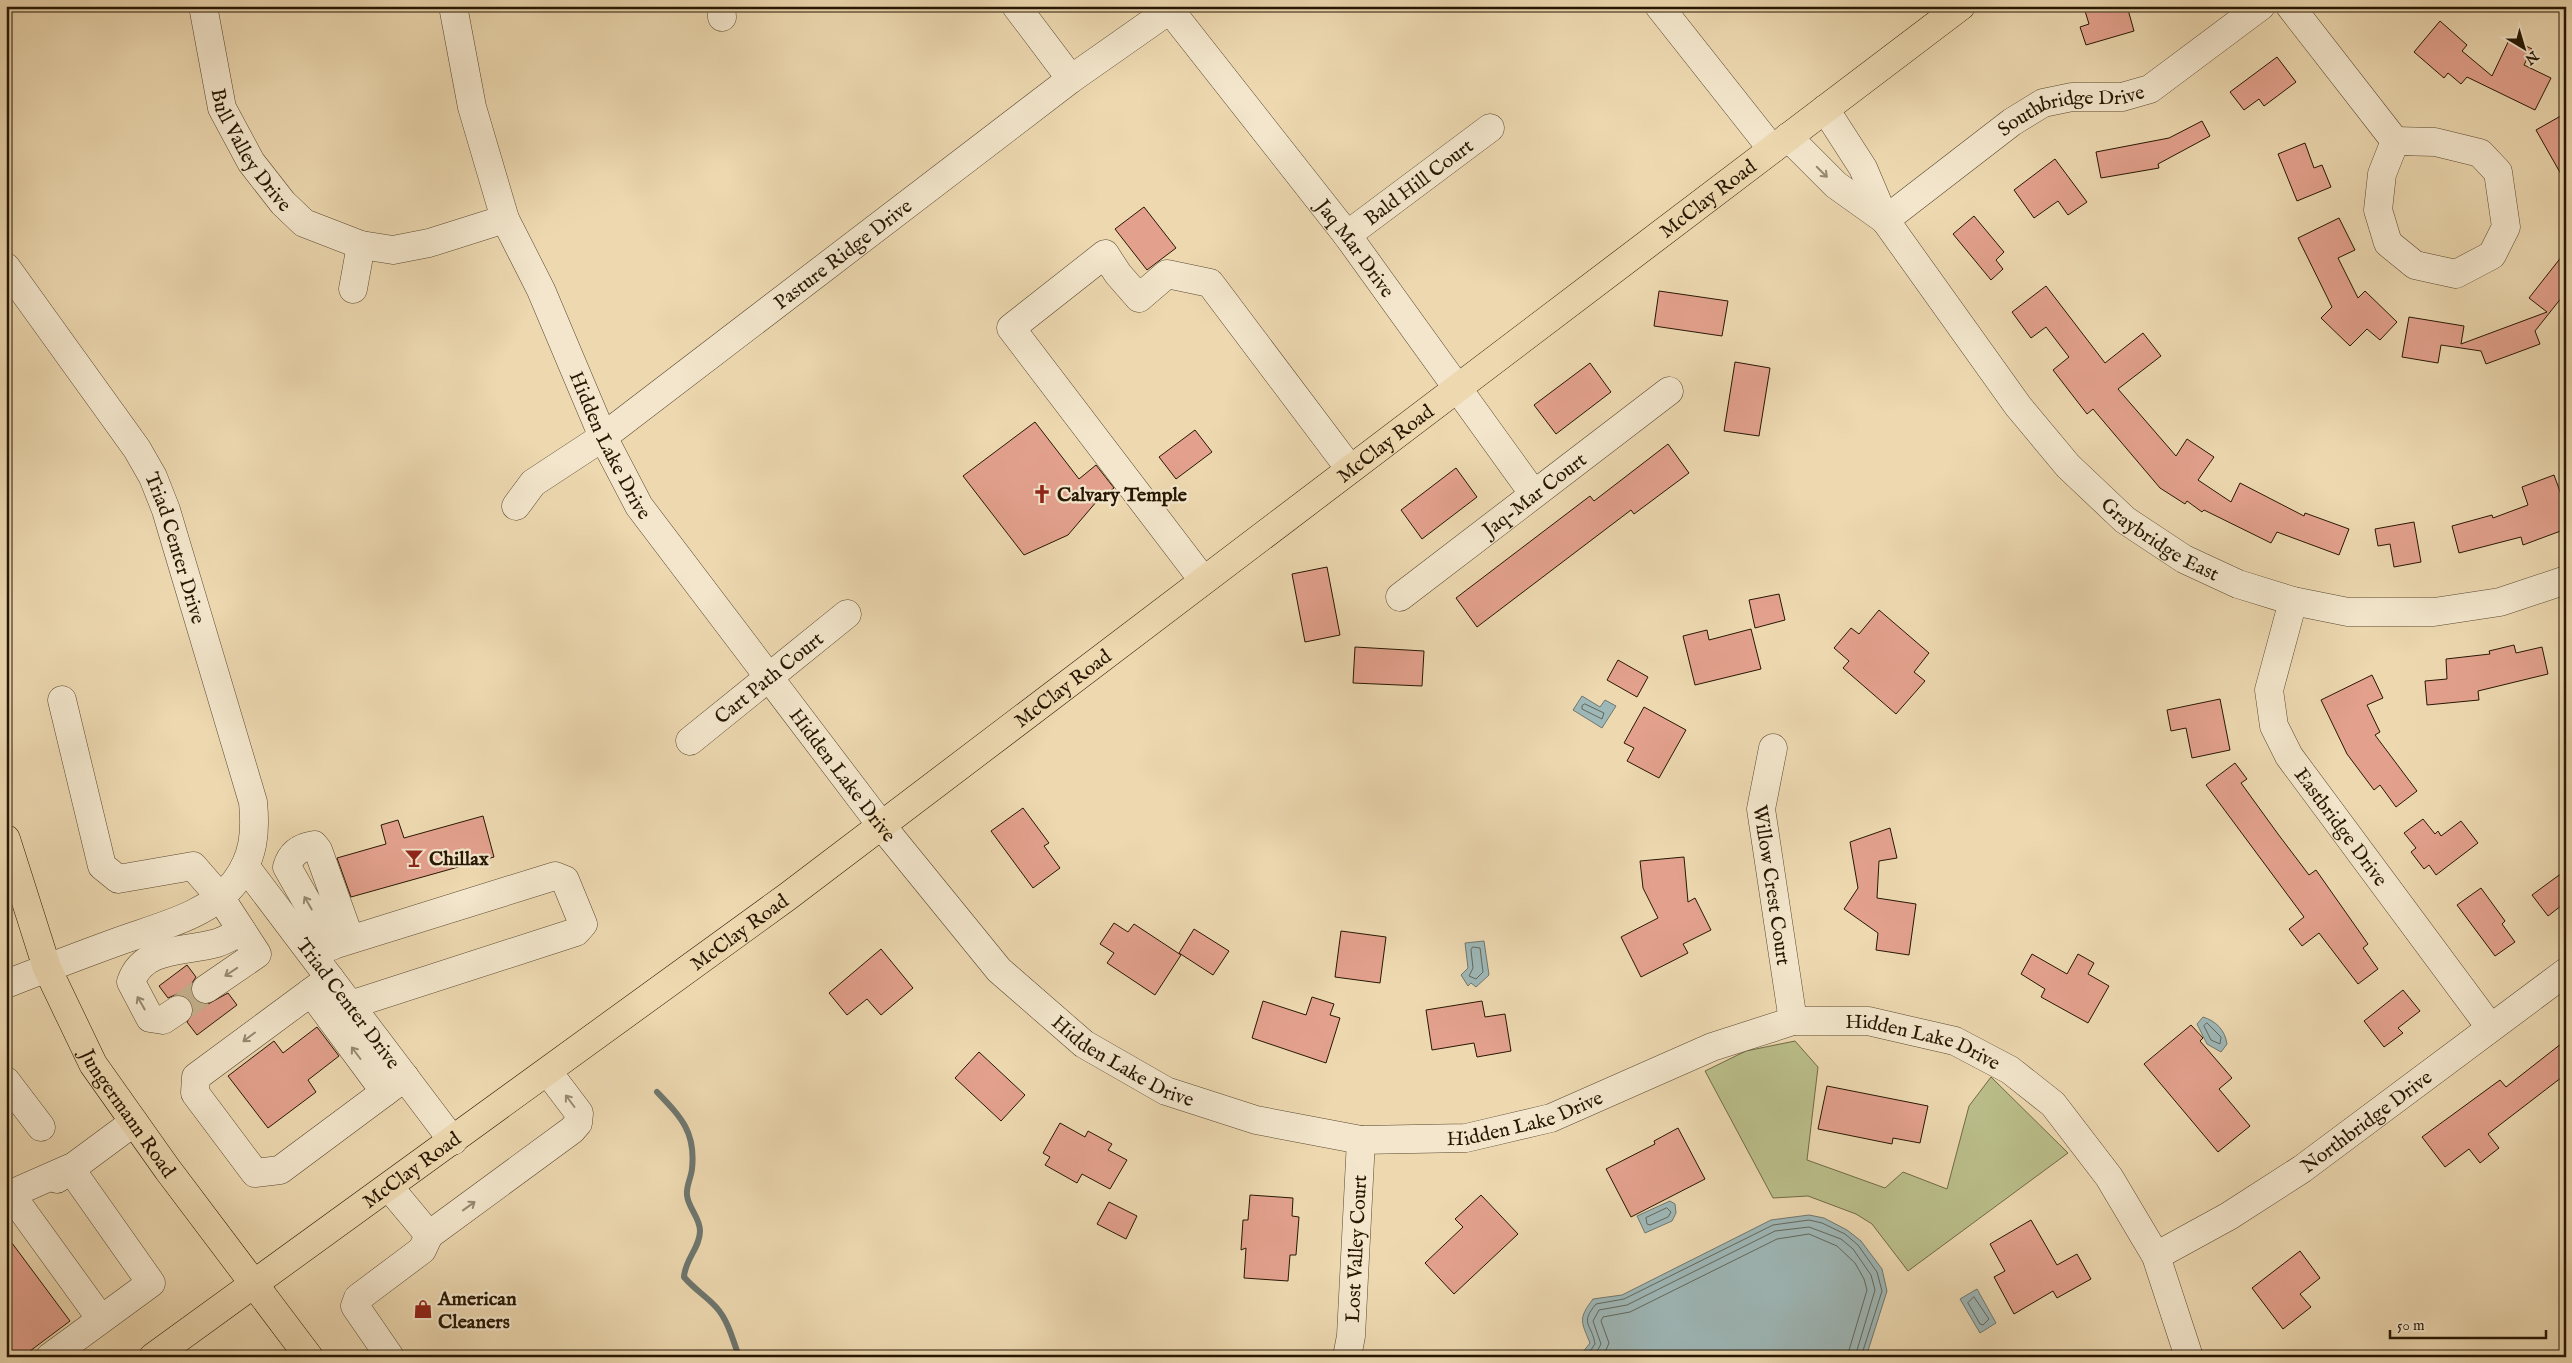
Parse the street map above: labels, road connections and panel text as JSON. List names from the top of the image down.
{
  "streets": {
    "main road": ["McClay Road", "Jungermann Road"],
    "street": [
      "Southbridge Drive",
      "Bull Valley Drive",
      "Bald Hill Court",
      "Jaq Mar Drive",
      "Pasture Ridge Drive",
      "Hidden Lake Drive",
      "Jaq-Mar Court",
      "Graybridge East",
      "Triad Center Drive",
      "Cart Path Court",
      "Eastbridge Drive",
      "Willow Crest Court",
      "Northbridge Drive",
      "Lost Valley Court"
    ]
  },
  "crossings": [
    ["Southbridge Drive", "Graybridge East"],
    ["Bull Valley Drive", "Hidden Lake Drive"],
    ["Bald Hill Court", "Jaq Mar Drive"],
    ["McClay Road", "Jaq Mar Drive"],
    ["McClay Road", "Hidden Lake Drive"],
    ["McClay Road", "Graybridge East"],
    ["McClay Road", "Triad Center Drive"],
    ["McClay Road", "Jungermann Road"],
    ["Jaq Mar Drive", "Pasture Ridge Drive"],
    ["Jaq Mar Drive", "Jaq-Mar Court"],
    ["Pasture Ridge Drive", "Hidden Lake Drive"],
    ["Hidden Lake Drive", "Cart Path Court"],
    ["Hidden Lake Drive", "Willow Crest Court"],
    ["Hidden Lake Drive", "Northbridge Drive"],
    ["Hidden Lake Drive", "Lost Valley Court"],
    ["Graybridge East", "Eastbridge Drive"],
    ["Triad Center Drive", "Jungermann Road"],
    ["Eastbridge Drive", "Northbridge Drive"]
  ],
  "places": {
    "church": ["Calvary Temple"],
    "bar": ["Chillax"],
    "shop": ["American Cleaners"]
  },
  "scale_bar": "50 m",
  "north": "bottom right"
}
